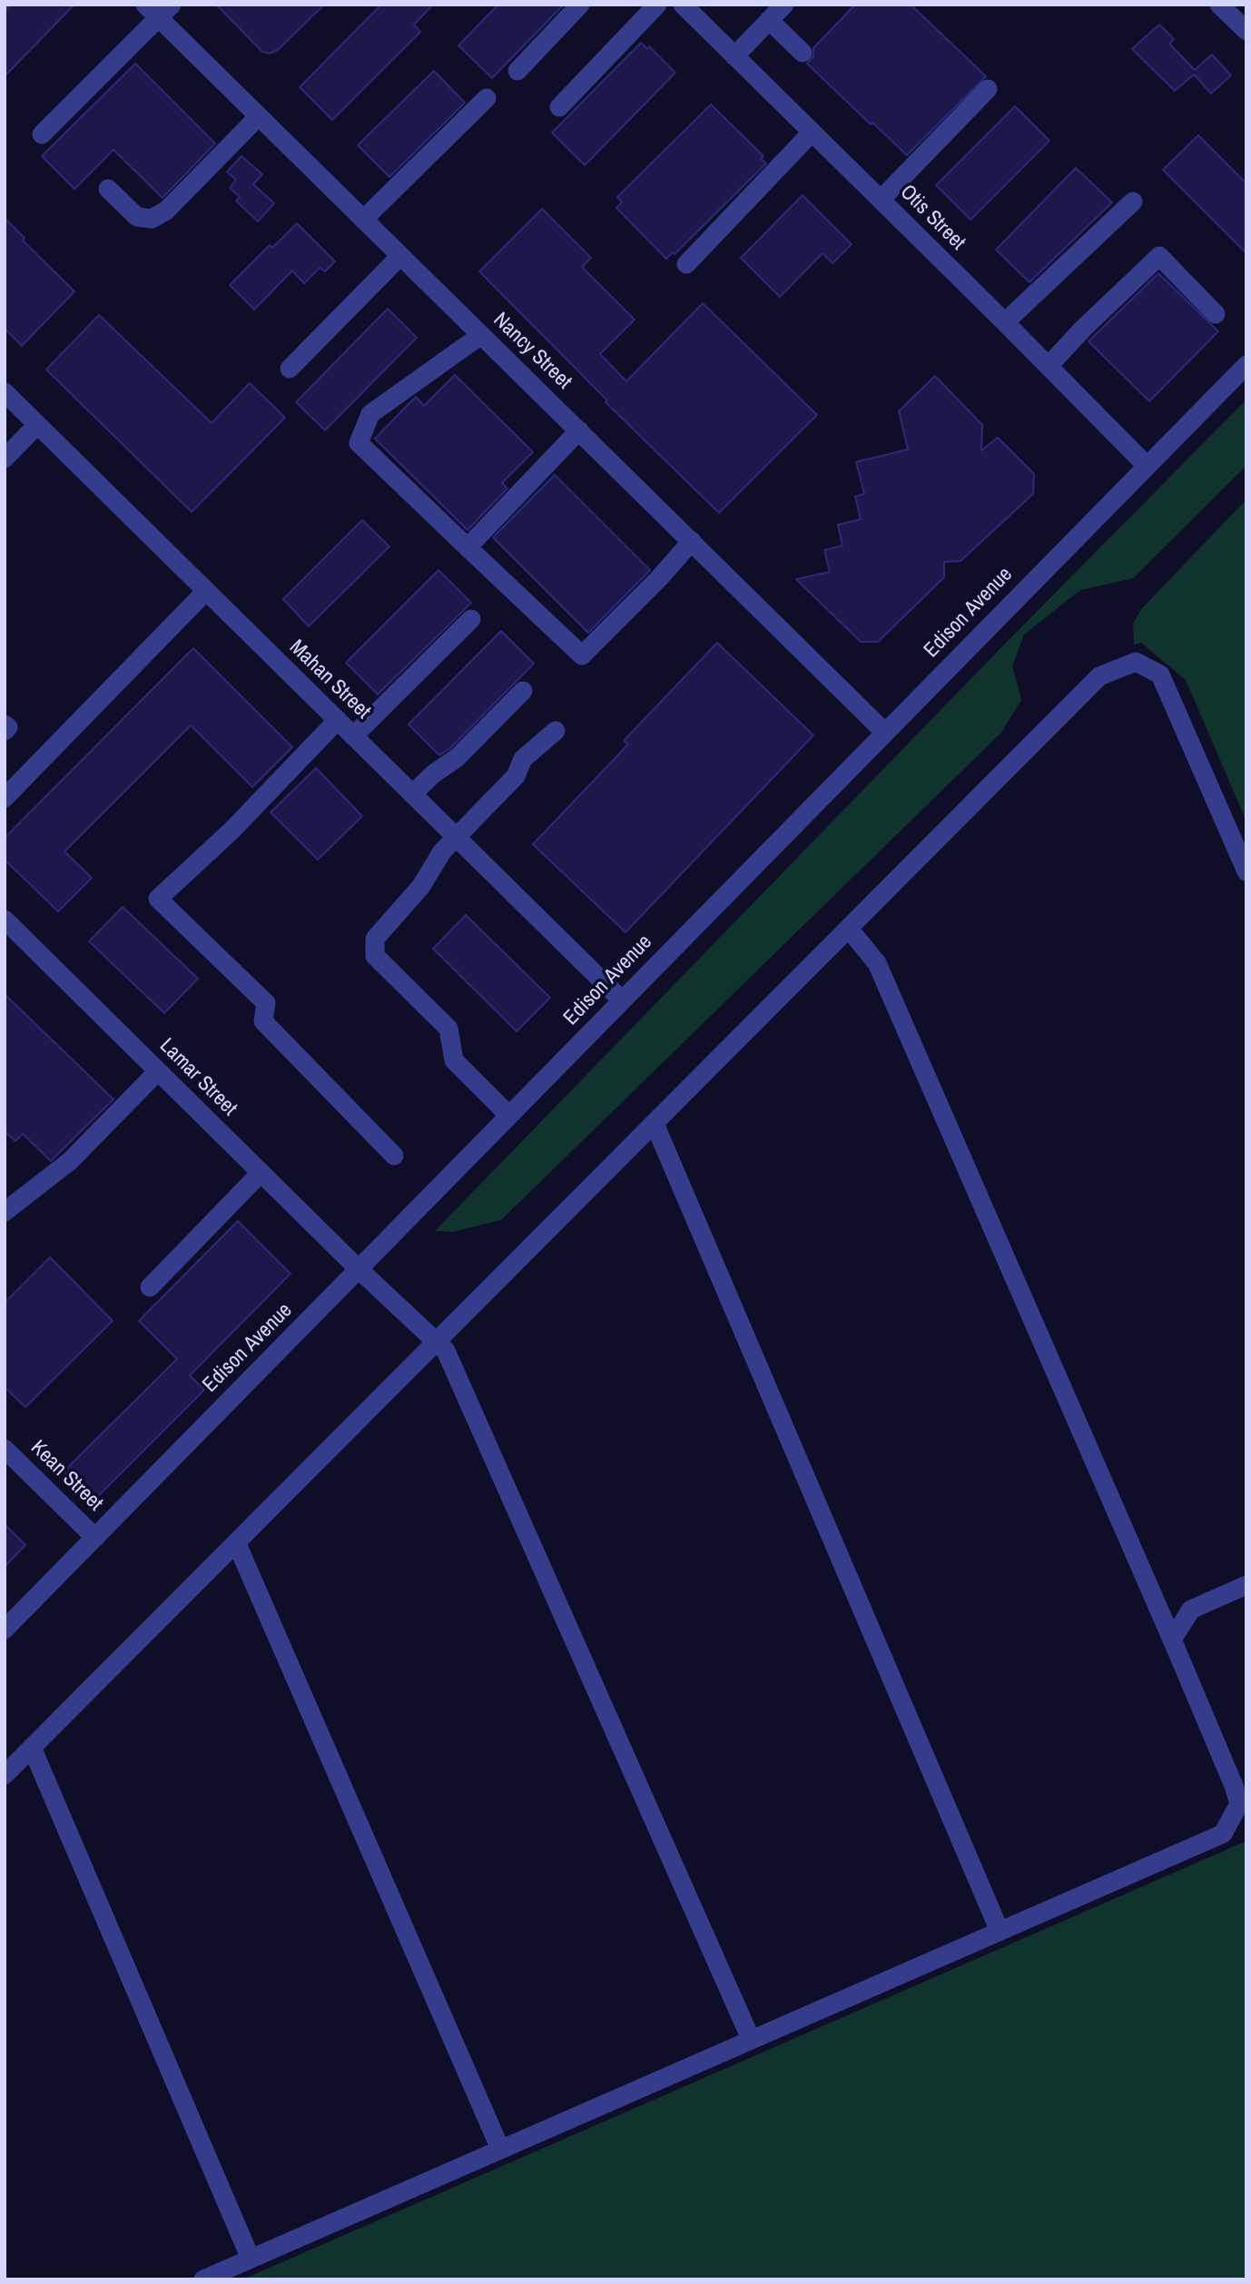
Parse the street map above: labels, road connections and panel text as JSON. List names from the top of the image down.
{
  "streets": {
    "street": [
      "Otis Street",
      "Nancy Street",
      "Edison Avenue",
      "Mahan Street",
      "Lamar Street",
      "Kean Street"
    ]
  },
  "crossings": [
    ["Otis Street", "Edison Avenue"],
    ["Nancy Street", "Edison Avenue"],
    ["Edison Avenue", "Mahan Street"],
    ["Edison Avenue", "Lamar Street"],
    ["Edison Avenue", "Kean Street"]
  ]
}
